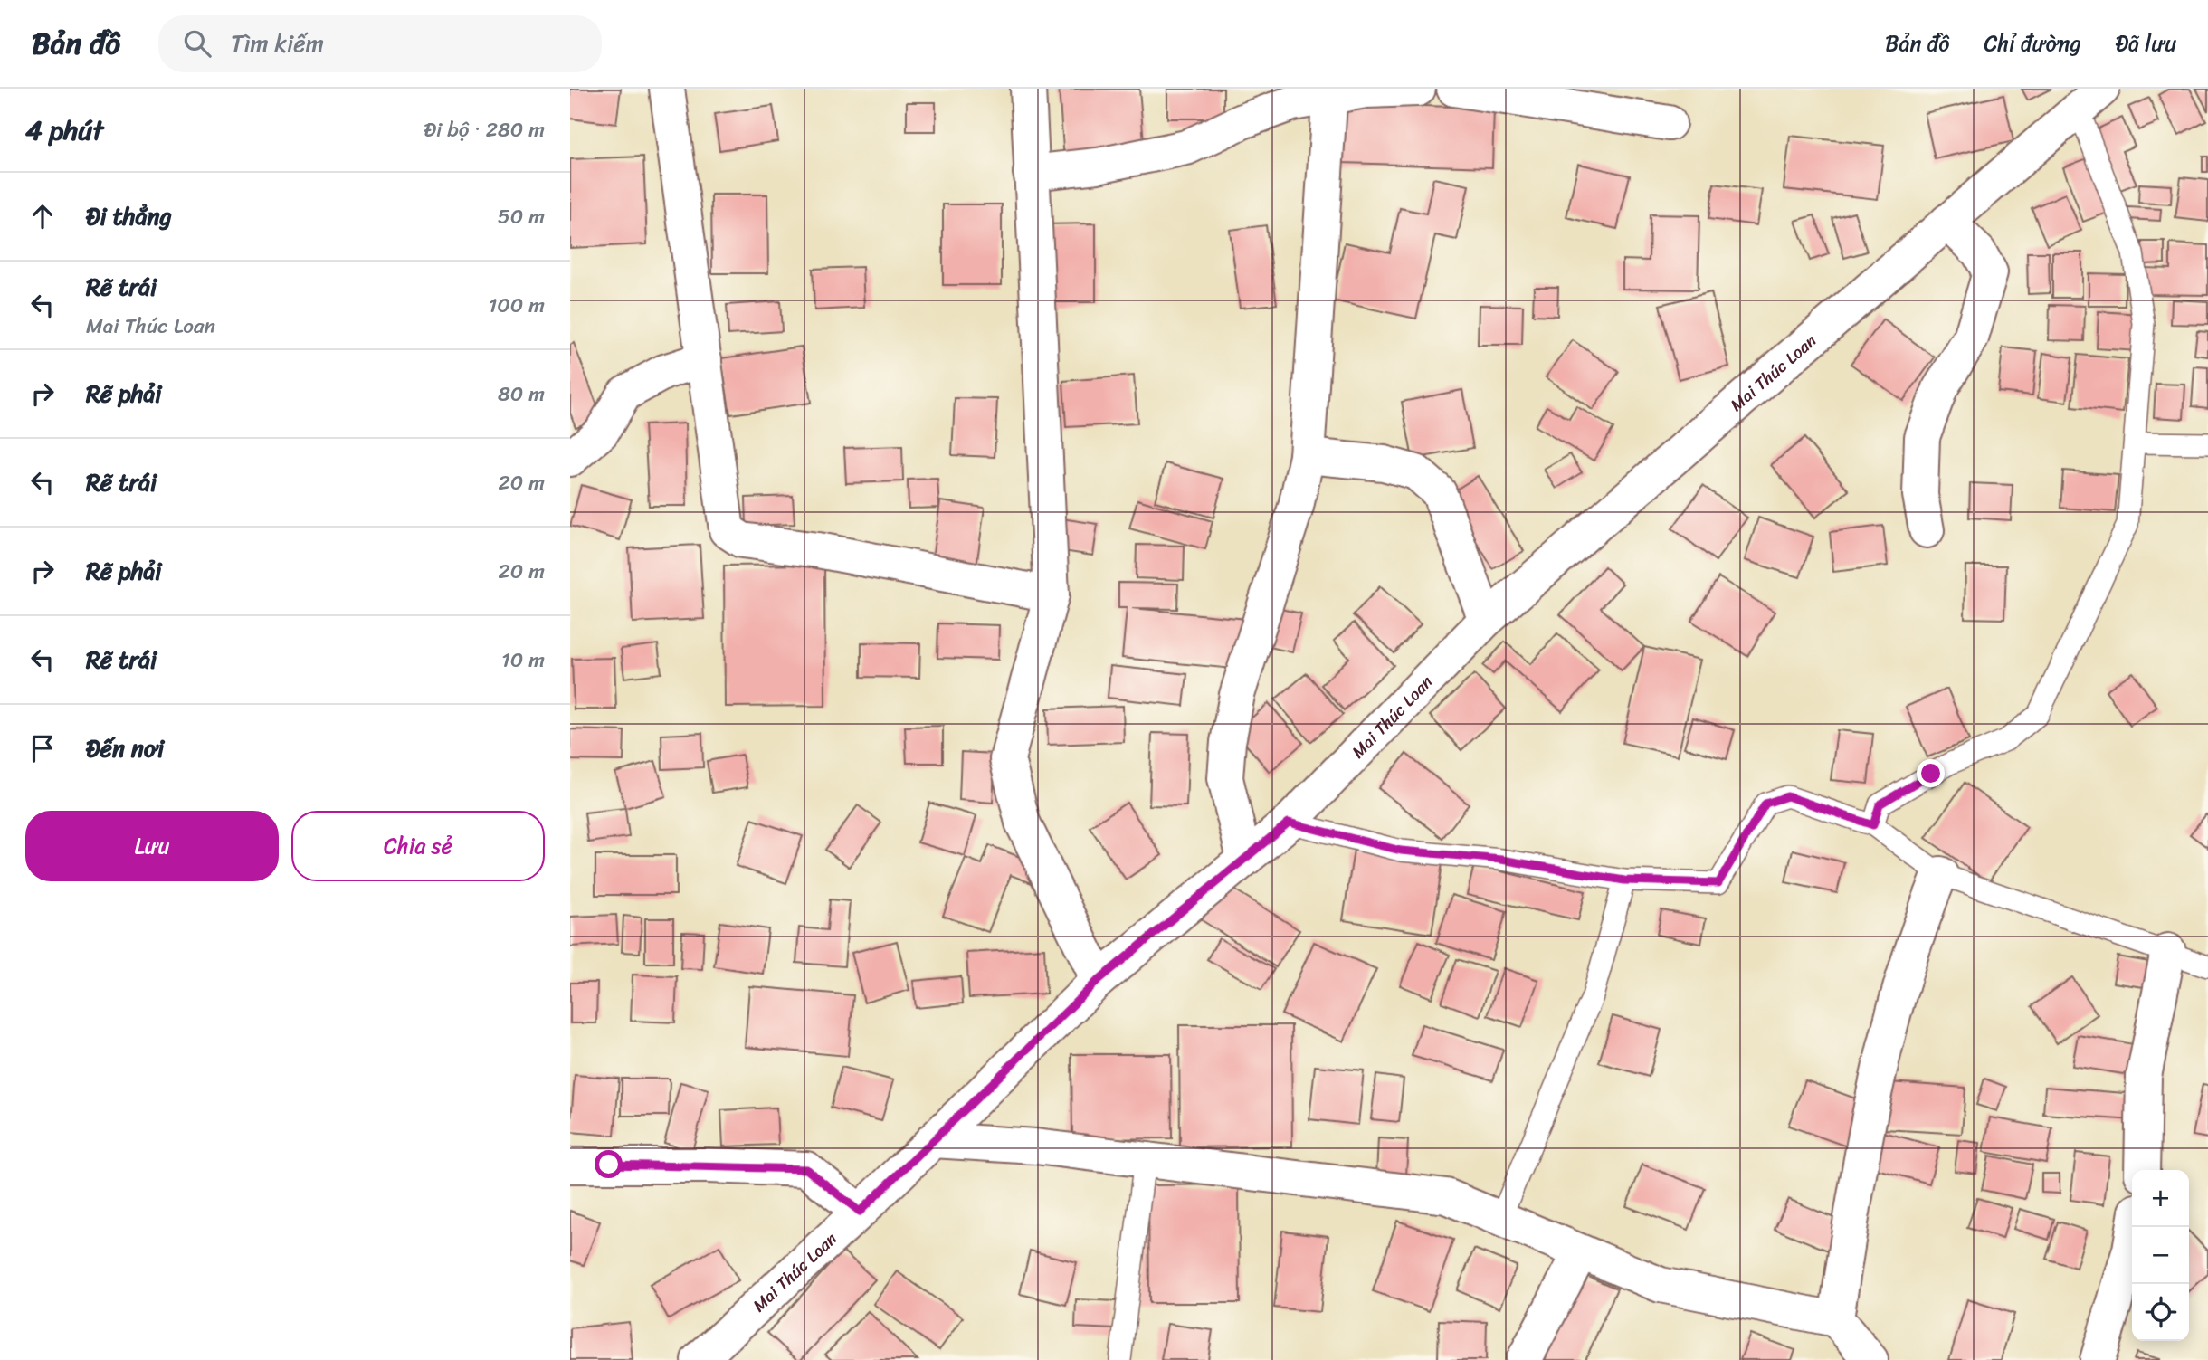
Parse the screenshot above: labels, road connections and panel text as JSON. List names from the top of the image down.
{
  "streets": {
    "street": ["Mai Thúc Loan"]
  },
  "page": {
    "header": "Bản đồ",
    "search": "Tìm kiếm",
    "nav": ["Bản đồ", "Chỉ đường", "Đã lưu"],
    "heading": ["4 phút", "Đi bộ · 280 m"],
    "list": [
      ["Đi thẳng", "50 m"],
      ["Rẽ trái", "Mai Thúc Loan", "100 m"],
      ["Rẽ phải", "80 m"],
      ["Rẽ trái", "20 m"],
      ["Rẽ phải", "20 m"],
      ["Rẽ trái", "10 m"],
      "Đến nơi"
    ],
    "buttons": ["Lưu", "Chia sẻ"],
    "map_buttons": ["+", "−"]
  }
}
